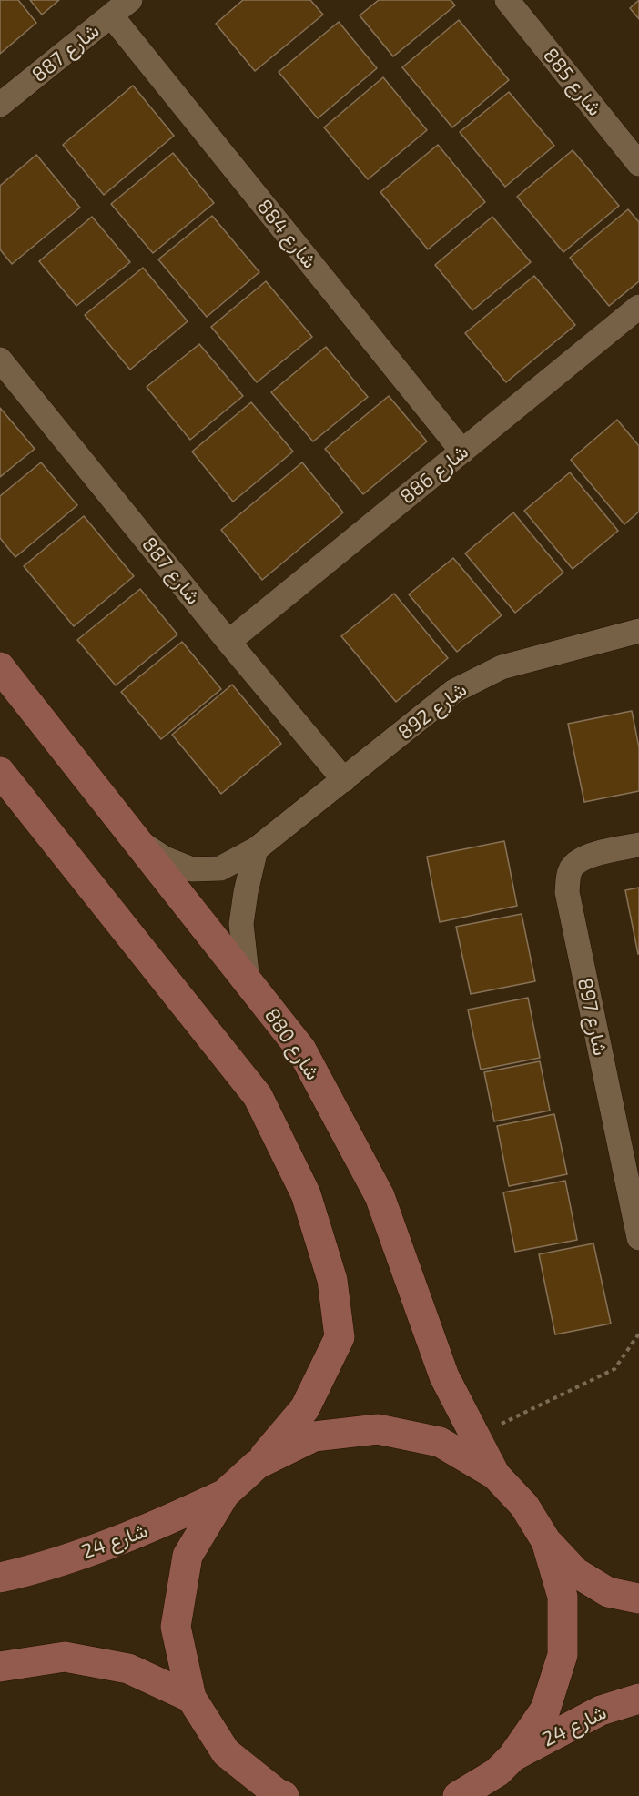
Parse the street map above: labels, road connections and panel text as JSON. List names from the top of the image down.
{
  "streets": {
    "street": [
      "شارع 887",
      "شارع 885",
      "شارع 884",
      "شارع 886",
      "شارع 892",
      "شارع 897",
      "شارع 880",
      "شارع 24"
    ]
  },
  "crossings": [
    ["شارع 887", "شارع 884"],
    ["شارع 887", "شارع 886"],
    ["شارع 887", "شارع 892"],
    ["شارع 884", "شارع 886"],
    ["شارع 892", "شارع 880"]
  ]
}
